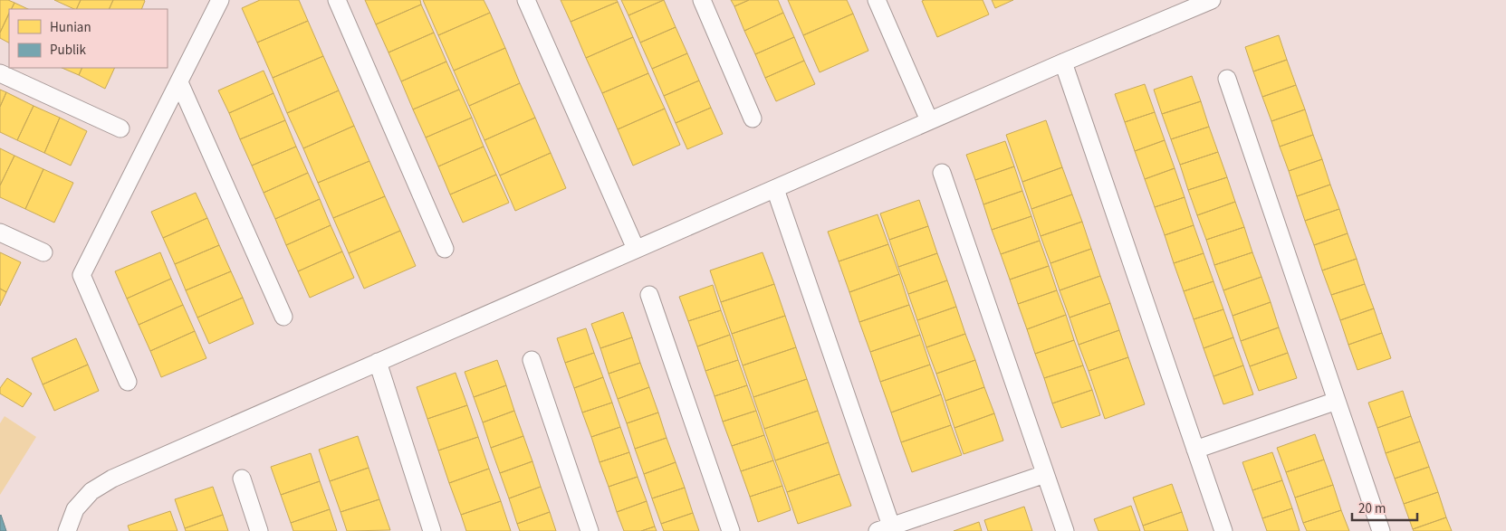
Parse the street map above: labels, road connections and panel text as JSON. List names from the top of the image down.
{
  "legend": ["Hunian", "Publik"],
  "scale_bar": "20 m"
}
